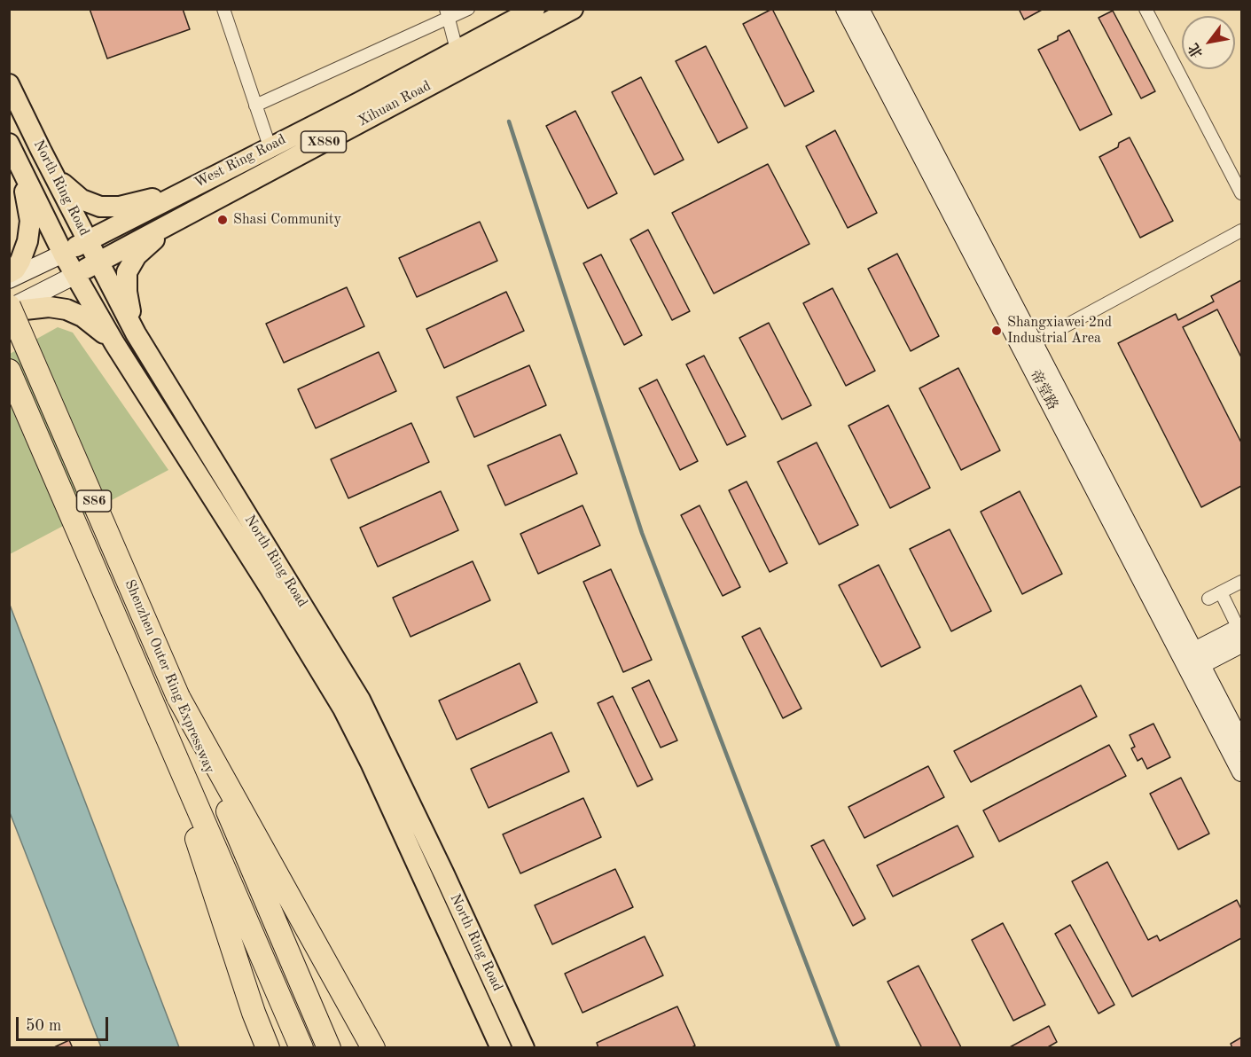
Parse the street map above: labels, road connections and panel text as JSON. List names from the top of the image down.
{
  "streets": {
    "highway": ["S86", "Shenzhen Outer Ring Expressway"],
    "main road": [
      "Xihuan Road",
      "X880",
      "West Ring Road",
      "North Ring Road"
    ],
    "street": ["帝堂路"]
  },
  "crossings": [
    ["Xihuan Road", "North Ring Road"],
    ["West Ring Road", "North Ring Road"]
  ],
  "places": ["Shasi Community", "Shangxiawei 2nd Industrial Area"],
  "scale_bar": "50 m",
  "north": "bottom left"
}
